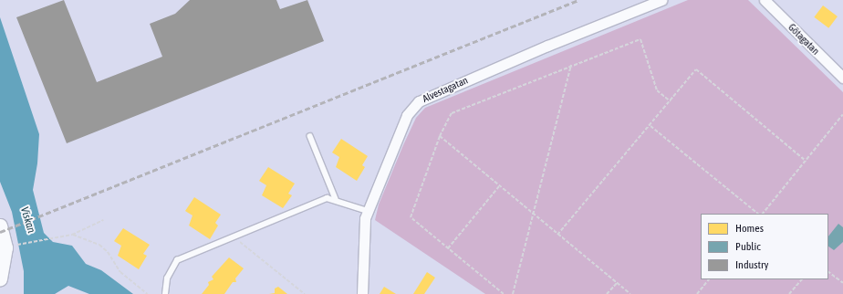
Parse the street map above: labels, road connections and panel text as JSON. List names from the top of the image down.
{
  "streets": {
    "street": ["Götagatan", "Alvestagatan"]
  },
  "water": ["Viskan"],
  "legend": ["Homes", "Public", "Industry"]
}
